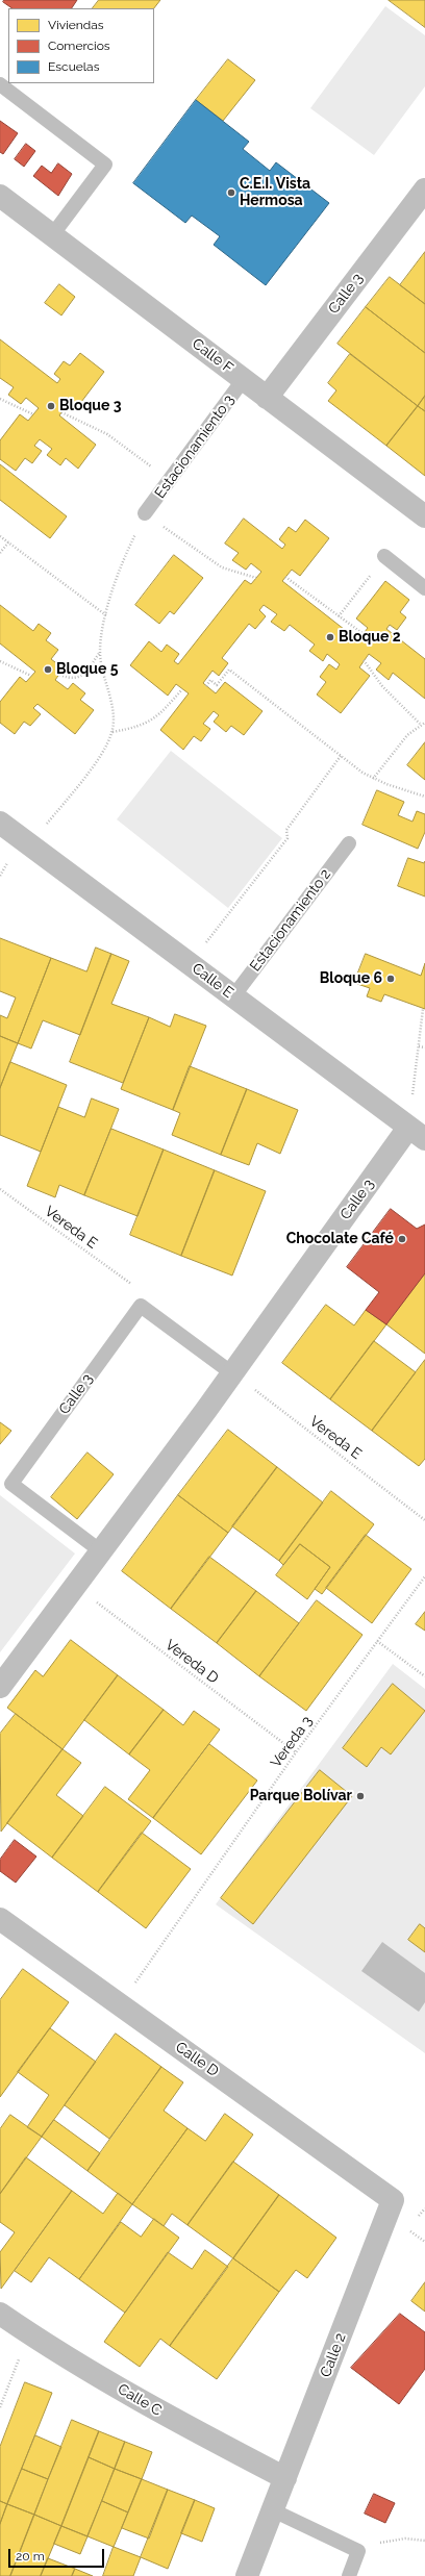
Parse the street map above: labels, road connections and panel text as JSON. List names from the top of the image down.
{
  "streets": {
    "street": [
      "Calle 3",
      "Calle F",
      "Calle E",
      "Calle D",
      "Calle 2",
      "Calle C"
    ],
    "lane": ["Estacionamiento 3", "Estacionamiento 2"],
    "path": ["Vereda E", "Vereda D", "Vereda 3"]
  },
  "crossings": [
    ["Calle 3", "Calle F"],
    ["Calle 3", "Calle E"],
    ["Calle 3", "Vereda E"],
    ["Calle 3", "Vereda D"],
    ["Calle F", "Estacionamiento 3"],
    ["Estacionamiento 2", "Calle E"],
    ["Vereda D", "Vereda 3"],
    ["Vereda 3", "Calle D"],
    ["Calle D", "Calle 2"],
    ["Calle 2", "Calle C"]
  ],
  "places": [
    "C.E.I. Vista Hermosa",
    "Bloque 3",
    "Bloque 2",
    "Bloque 5",
    "Bloque 6",
    "Chocolate Café",
    "Parque Bolívar"
  ],
  "legend": ["Viviendas", "Comercios", "Escuelas"],
  "scale_bar": "20 m"
}
